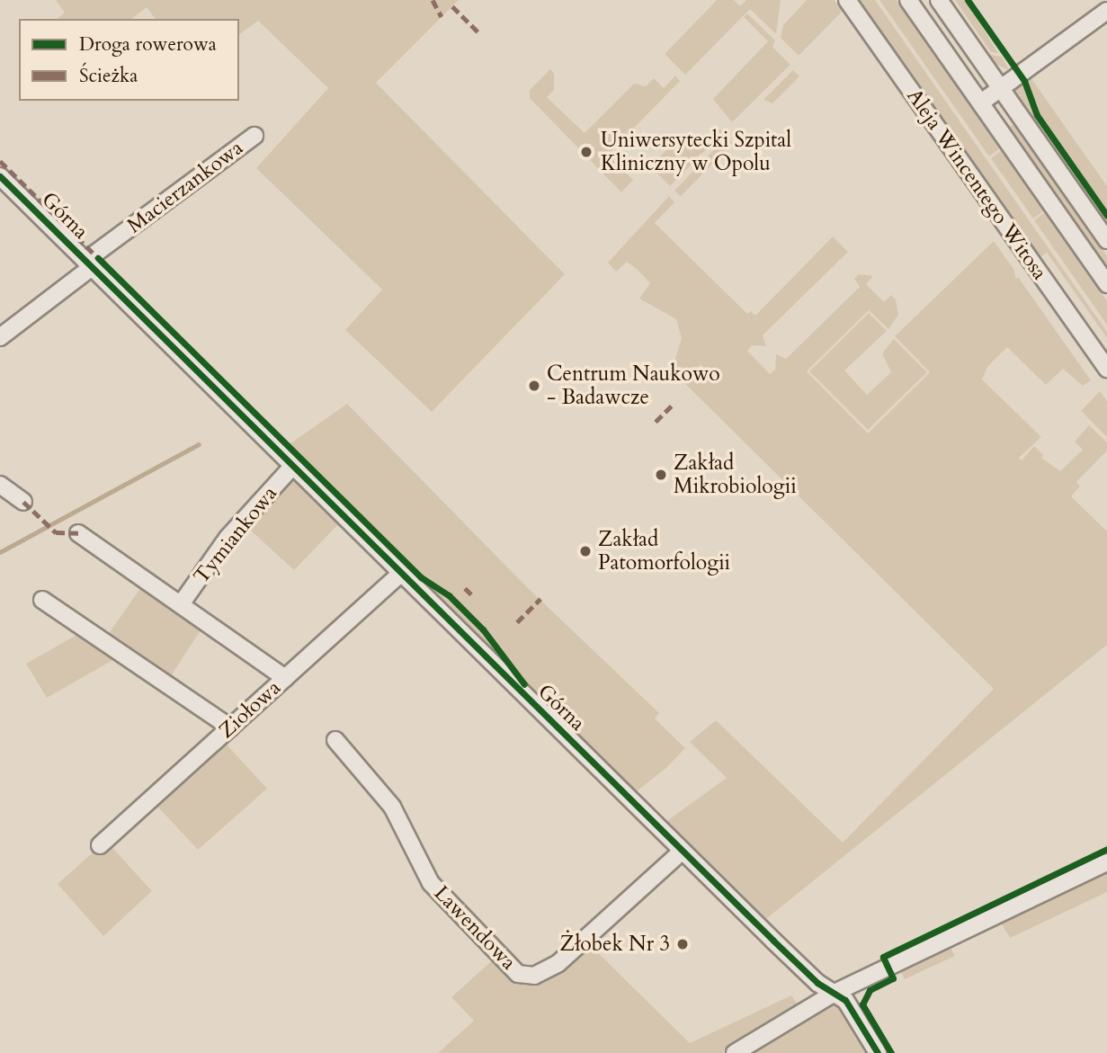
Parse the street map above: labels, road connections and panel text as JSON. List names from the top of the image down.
{
  "streets": {
    "street": [
      "Aleja Wincentego Witosa",
      "Macierzankowa",
      "Górna",
      "Tymiankowa",
      "Ziołowa",
      "Lawendowa"
    ]
  },
  "crossings": [
    ["Macierzankowa", "Górna"],
    ["Górna", "Tymiankowa"],
    ["Górna", "Ziołowa"],
    ["Górna", "Lawendowa"]
  ],
  "places": [
    "Uniwersytecki Szpital Kliniczny w Opolu",
    "Centrum Naukowo - Badawcze",
    "Zakład Mikrobiologii",
    "Zakład Patomorfologii",
    "Żłobek Nr 3"
  ],
  "legend": ["Droga rowerowa", "Ścieżka"]
}
